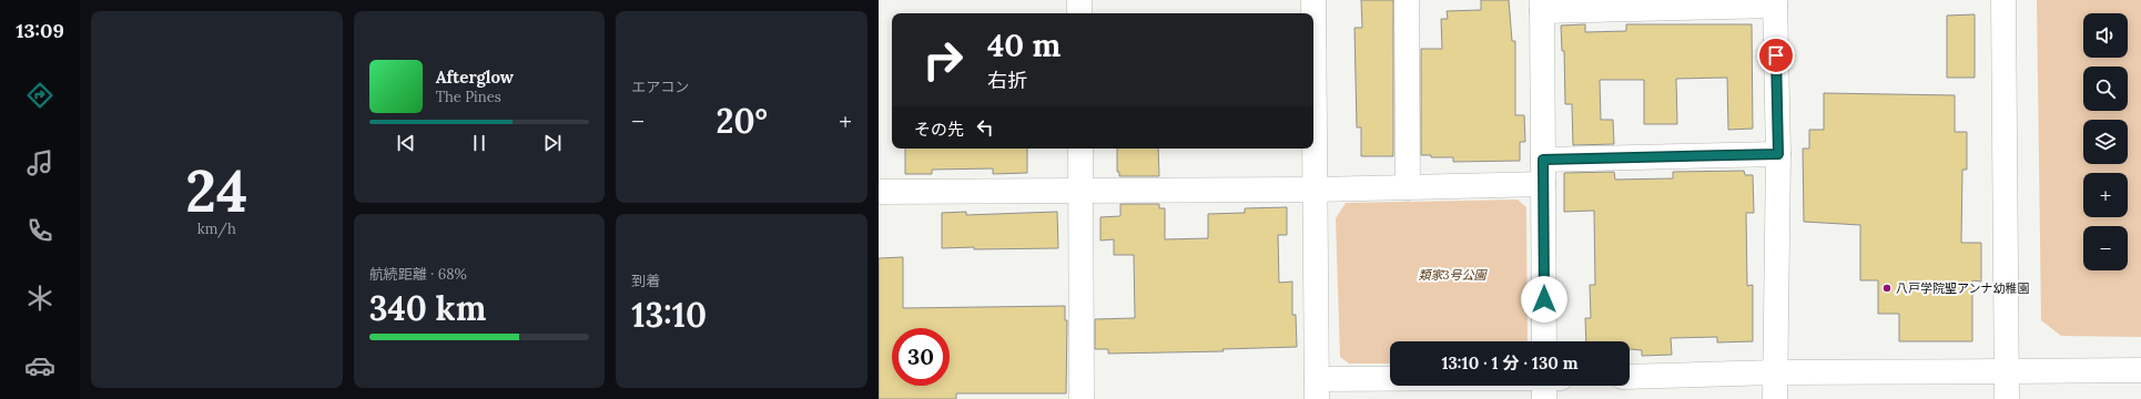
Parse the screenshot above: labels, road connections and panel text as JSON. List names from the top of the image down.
{
  "parks": ["類家3号公園"],
  "places": ["八戸学院聖アンナ幼稚園"],
  "page": {
    "tabs": "13:09",
    "tile": [
      ["24", "km/h"],
      "エアコン",
      ["航続距離 · 68%", "340 km"],
      ["到着", "13:10"]
    ],
    "map_buttons": ["+", "−"],
    "turn": ["40 m", "右折"],
    "song": ["Afterglow", "The Pines"],
    "heat": ["−", "20°", "+"],
    "then": "その先",
    "limit": "30",
    "trip": "13:10 · 1 分 · 130 m"
  }
}
